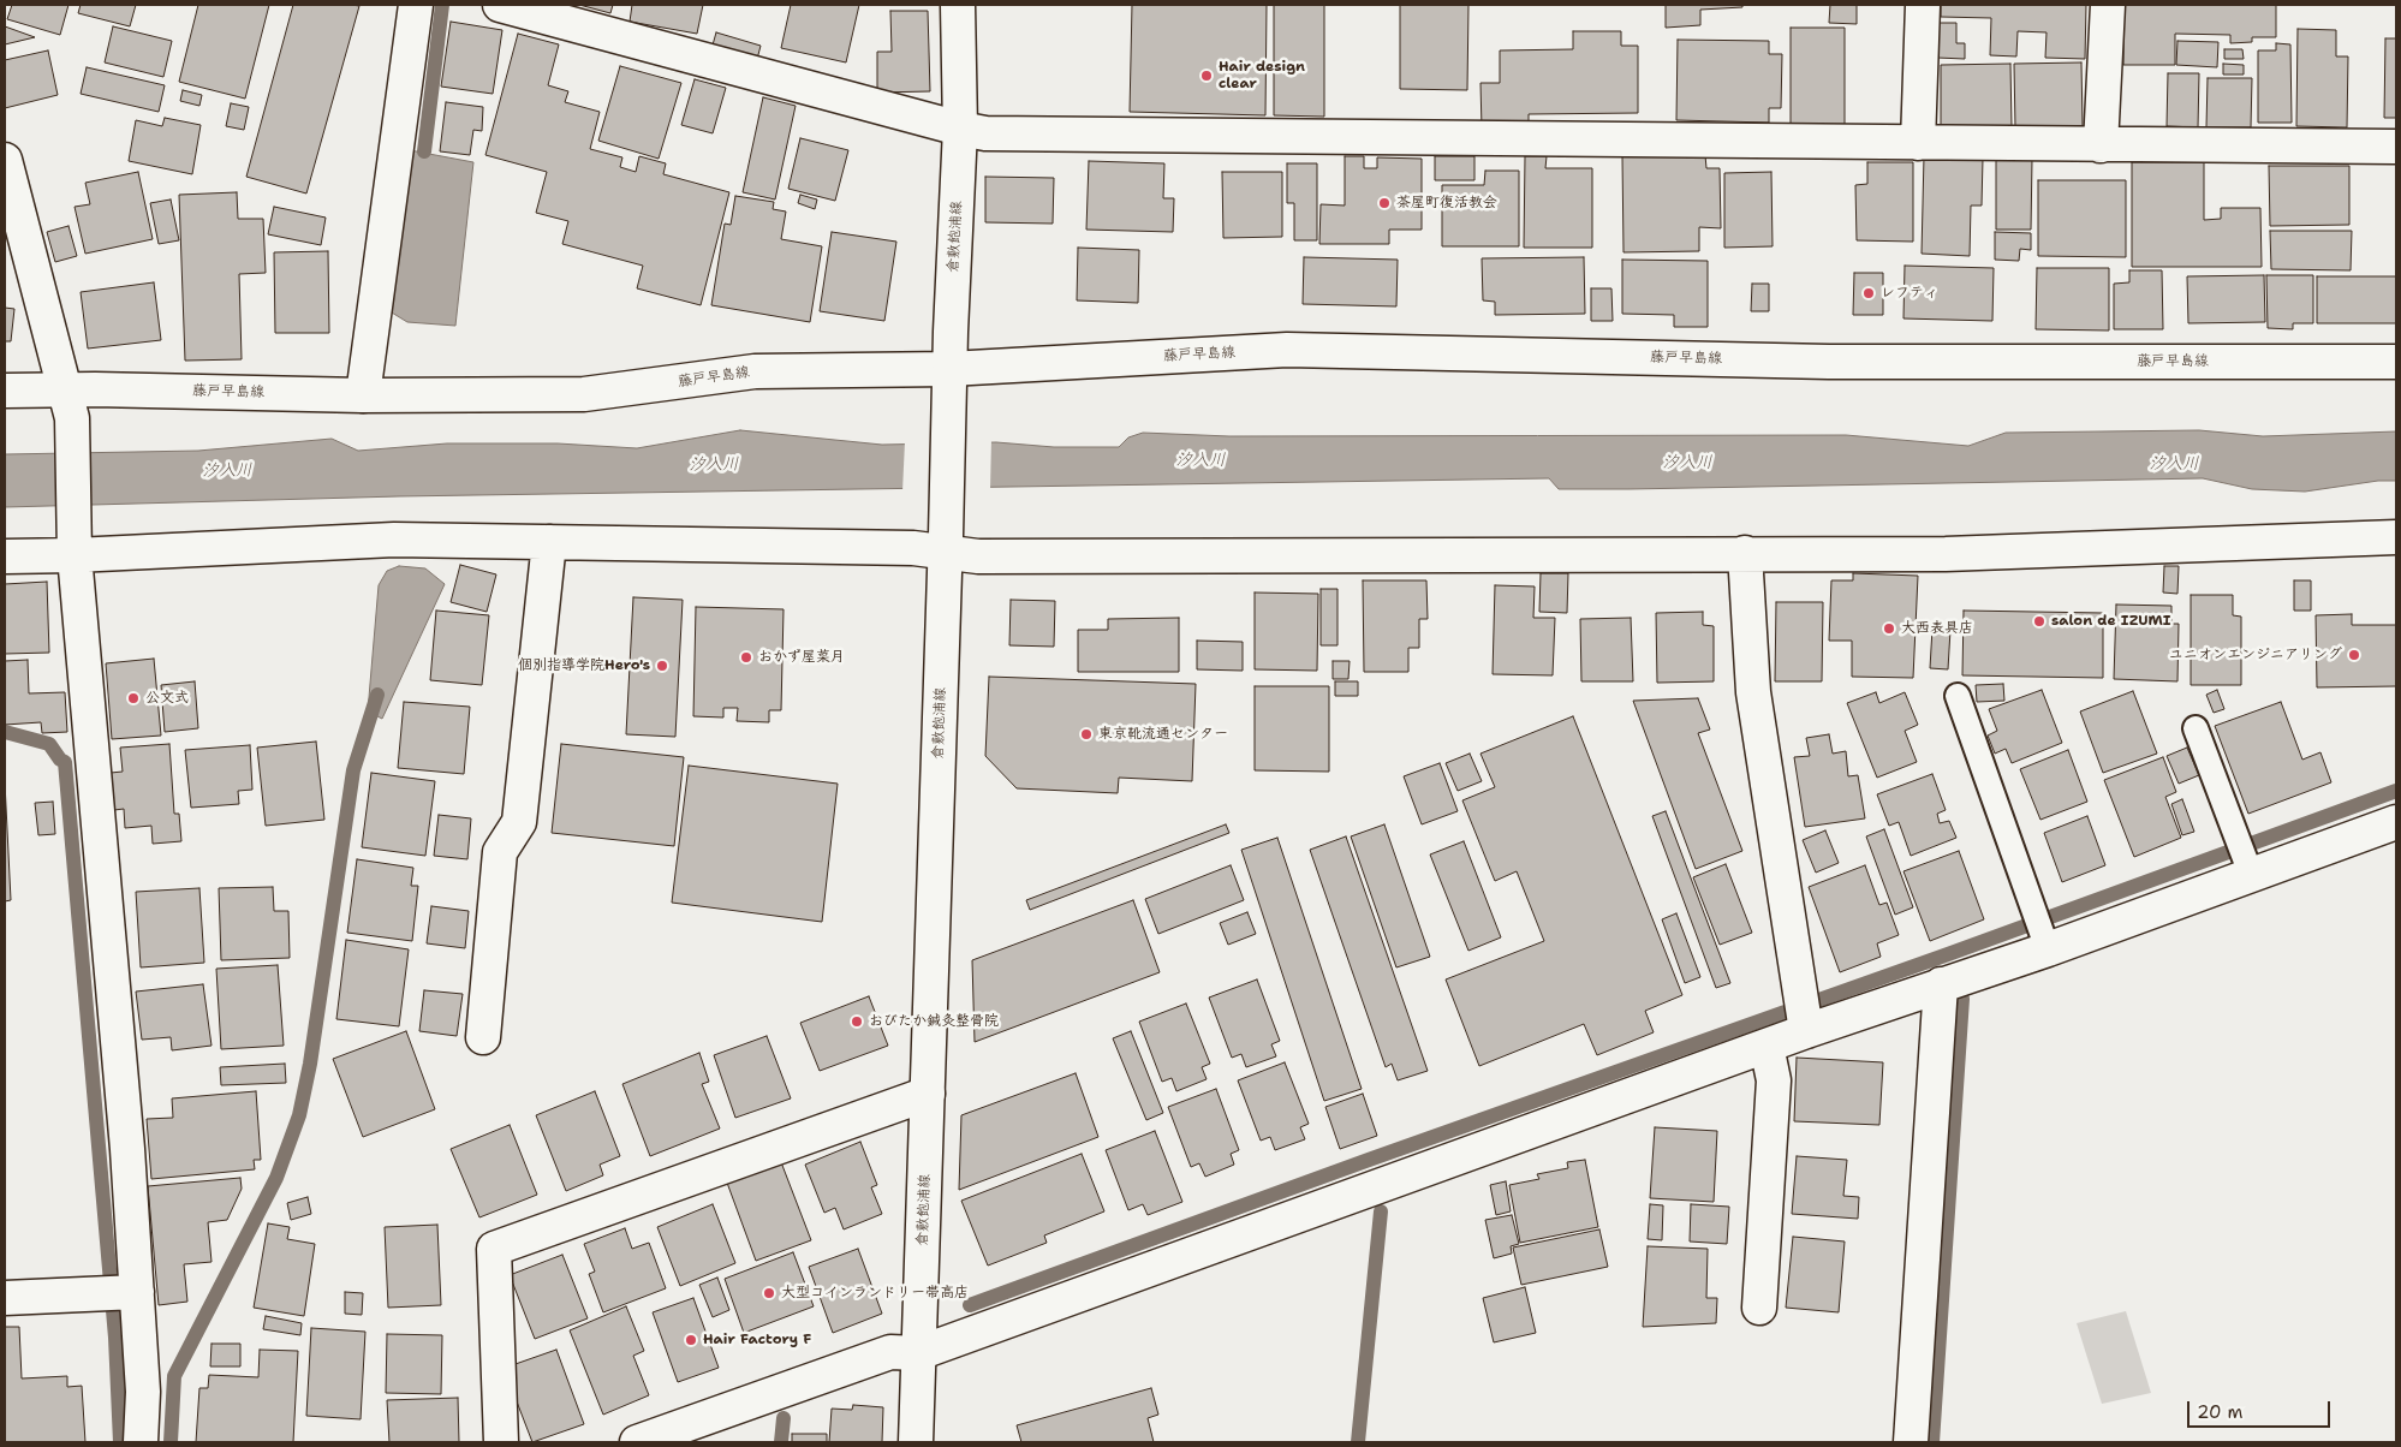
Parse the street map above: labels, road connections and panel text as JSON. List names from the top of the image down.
{
  "streets": {
    "street": ["倉敷飽浦線", "藤戸早島線"]
  },
  "crossings": [
    ["倉敷飽浦線", "藤戸早島線"]
  ],
  "water": ["汐入川"],
  "places": [
    "Hair design clear",
    "茶屋町復活教会",
    "レフティ",
    "salon de IZUMI",
    "大西表具店",
    "ユニオンエンジニアリング",
    "おかず屋菜月",
    "個別指導学院Hero's",
    "公文式",
    "東京靴流通センター",
    "おびたか鍼灸整骨院",
    "大型コインランドリー帯高店",
    "Hair Factory F"
  ],
  "scale_bar": "20 m"
}
